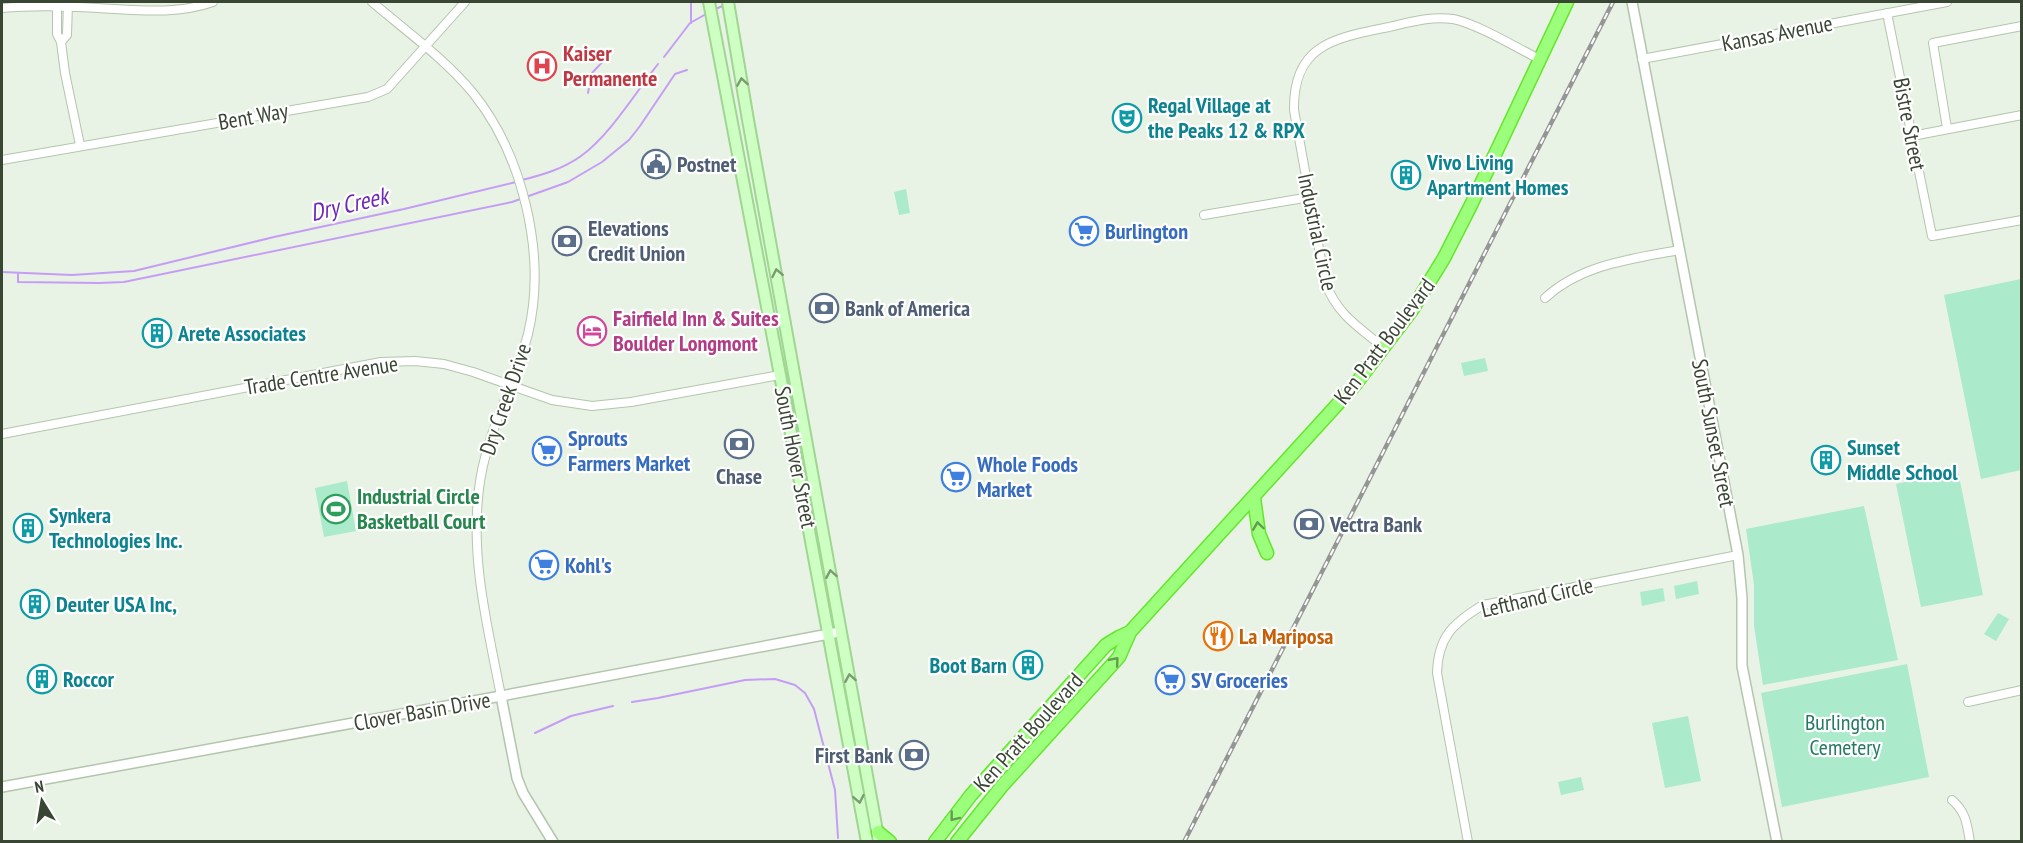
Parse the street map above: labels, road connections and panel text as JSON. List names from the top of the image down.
{
  "streets": {
    "highway": ["Ken Pratt Boulevard"],
    "main road": ["South Hover Street"],
    "street": [
      "Kansas Avenue",
      "Bent Way",
      "Bistre Street",
      "Industrial Circle",
      "Trade Centre Avenue",
      "Dry Creek Drive",
      "South Sunset Street",
      "Lefthand Circle",
      "Clover Basin Drive"
    ]
  },
  "crossings": [
    ["Kansas Avenue", "Bistre Street"],
    ["Kansas Avenue", "South Sunset Street"],
    ["Bent Way", "Dry Creek Drive"],
    ["Industrial Circle", "Ken Pratt Boulevard"],
    ["Trade Centre Avenue", "Dry Creek Drive"],
    ["Trade Centre Avenue", "South Hover Street"],
    ["Dry Creek Drive", "Clover Basin Drive"],
    ["South Sunset Street", "Lefthand Circle"],
    ["South Hover Street", "Clover Basin Drive"]
  ],
  "water": ["Dry Creek"],
  "parks": ["Burlington Cemetery"],
  "places": {
    "hospital": ["Kaiser Permanente"],
    "theatre": ["Regal Village at the Peaks 12 & RPX"],
    "public building": ["Postnet"],
    "building": [
      "Vivo Living Apartment Homes",
      "Arete Associates",
      "Sunset Middle School",
      "Synkera Technologies Inc.",
      "Deuter USA Inc,",
      "Boot Barn",
      "Roccor"
    ],
    "supermarket": [
      "Burlington",
      "Sprouts Farmers Market",
      "Whole Foods Market",
      "Kohl's",
      "SV Groceries"
    ],
    "bank": [
      "Elevations Credit Union",
      "Bank of America",
      "Chase",
      "Vectra Bank",
      "First Bank"
    ],
    "hotel": ["Fairfield Inn & Suites Boulder Longmont"],
    "sports": ["Industrial Circle Basketball Court"],
    "restaurant": ["La Mariposa"]
  },
  "north": "top"
}
